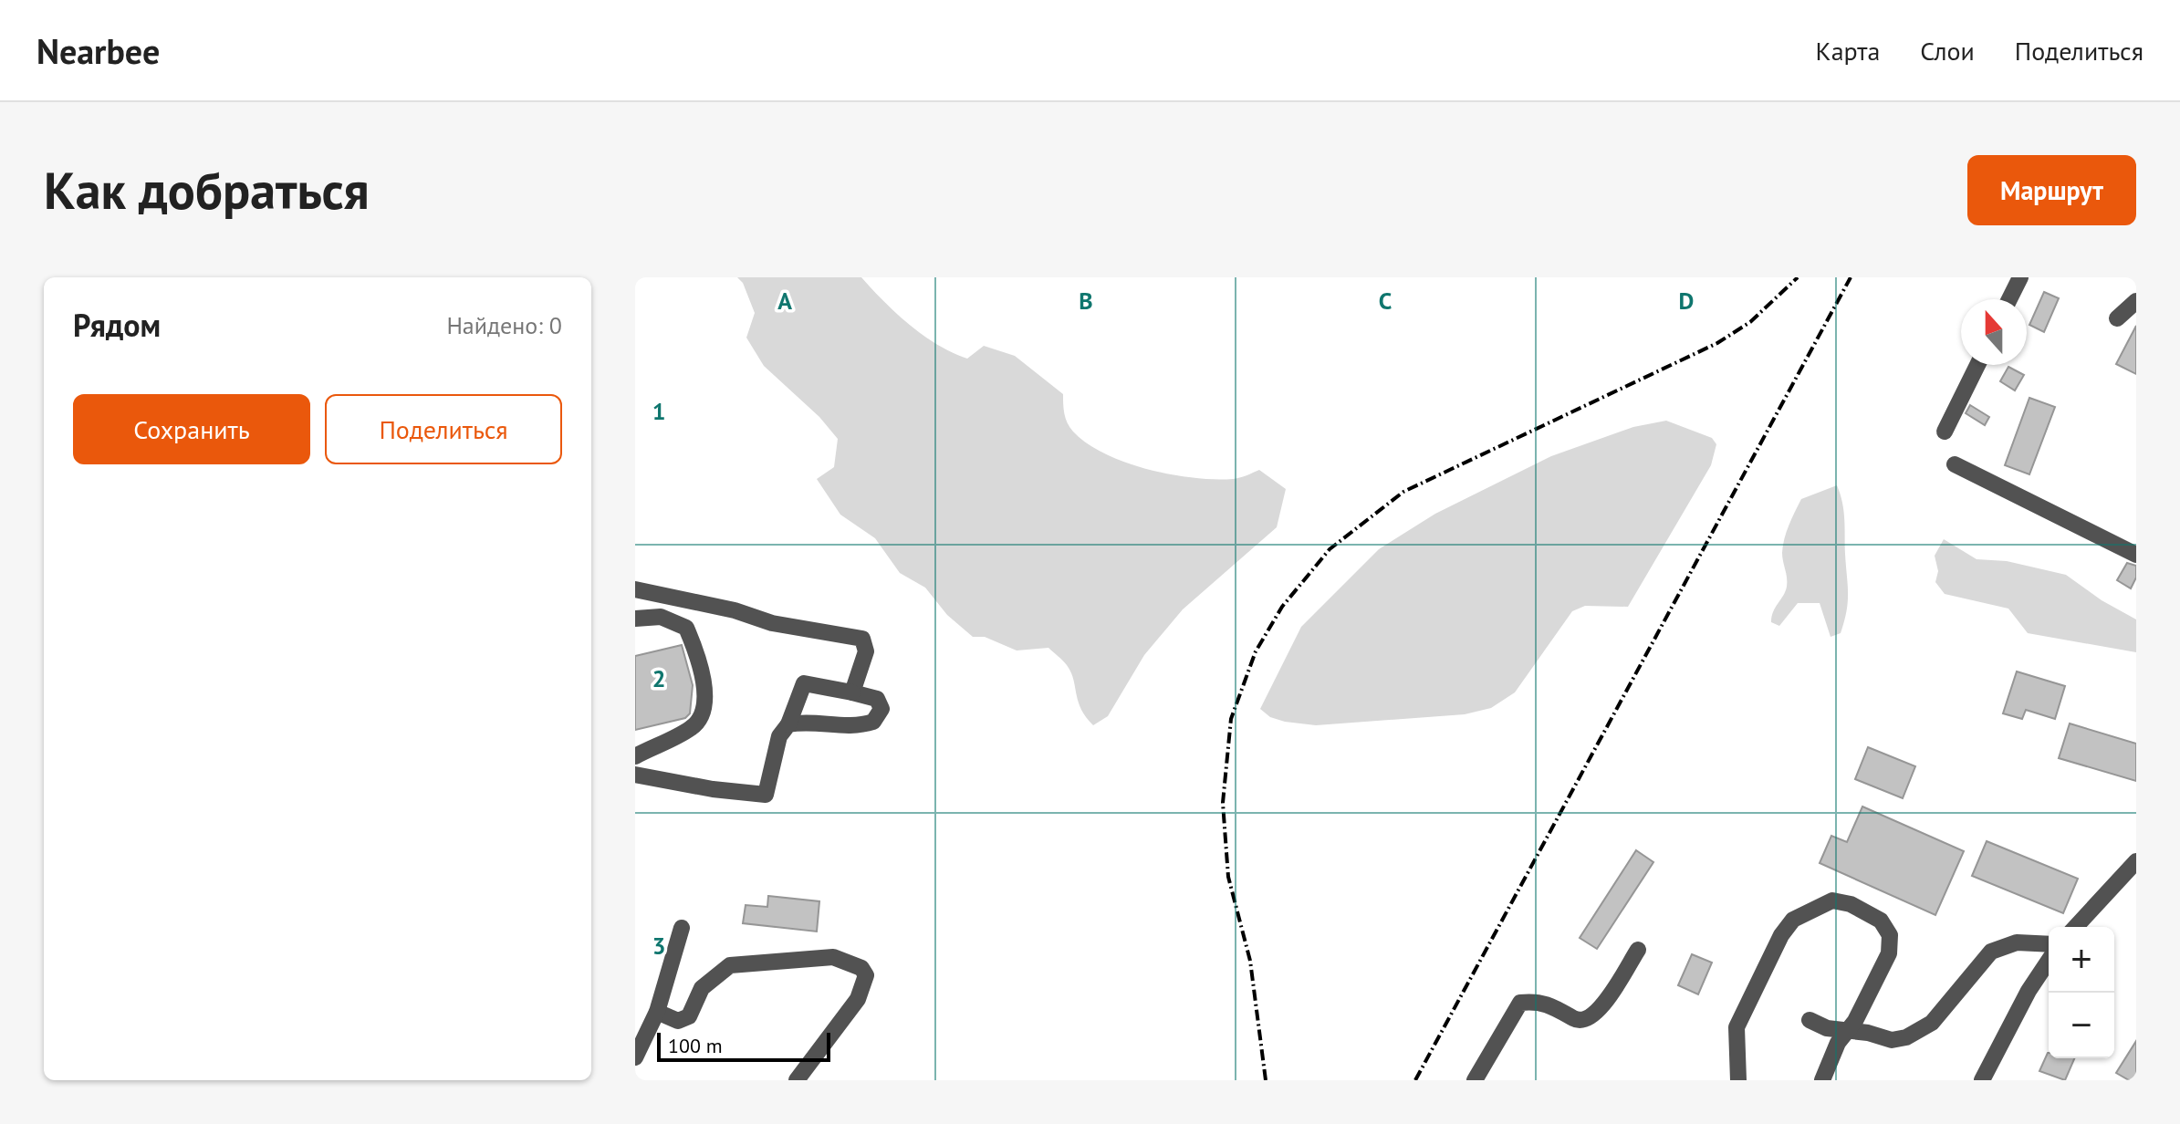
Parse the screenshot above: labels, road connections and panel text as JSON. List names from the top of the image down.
{
  "scale_bar": "100 m",
  "north": "top",
  "page": {
    "header": "Nearbee",
    "nav": ["Карта", "Слои", "Поделиться"],
    "buttons": [
      "Маршрут",
      ["Сохранить", "Поделиться"]
    ],
    "title": "Как добраться",
    "heading": ["Рядом", "Найдено: 0"],
    "map_buttons": ["+", "−"],
    "scale": "100 m"
  },
  "grid": {
    "columns": [
      "A",
      "B",
      "C",
      "D"
    ],
    "rows": ["1", "2", "3"]
  }
}
